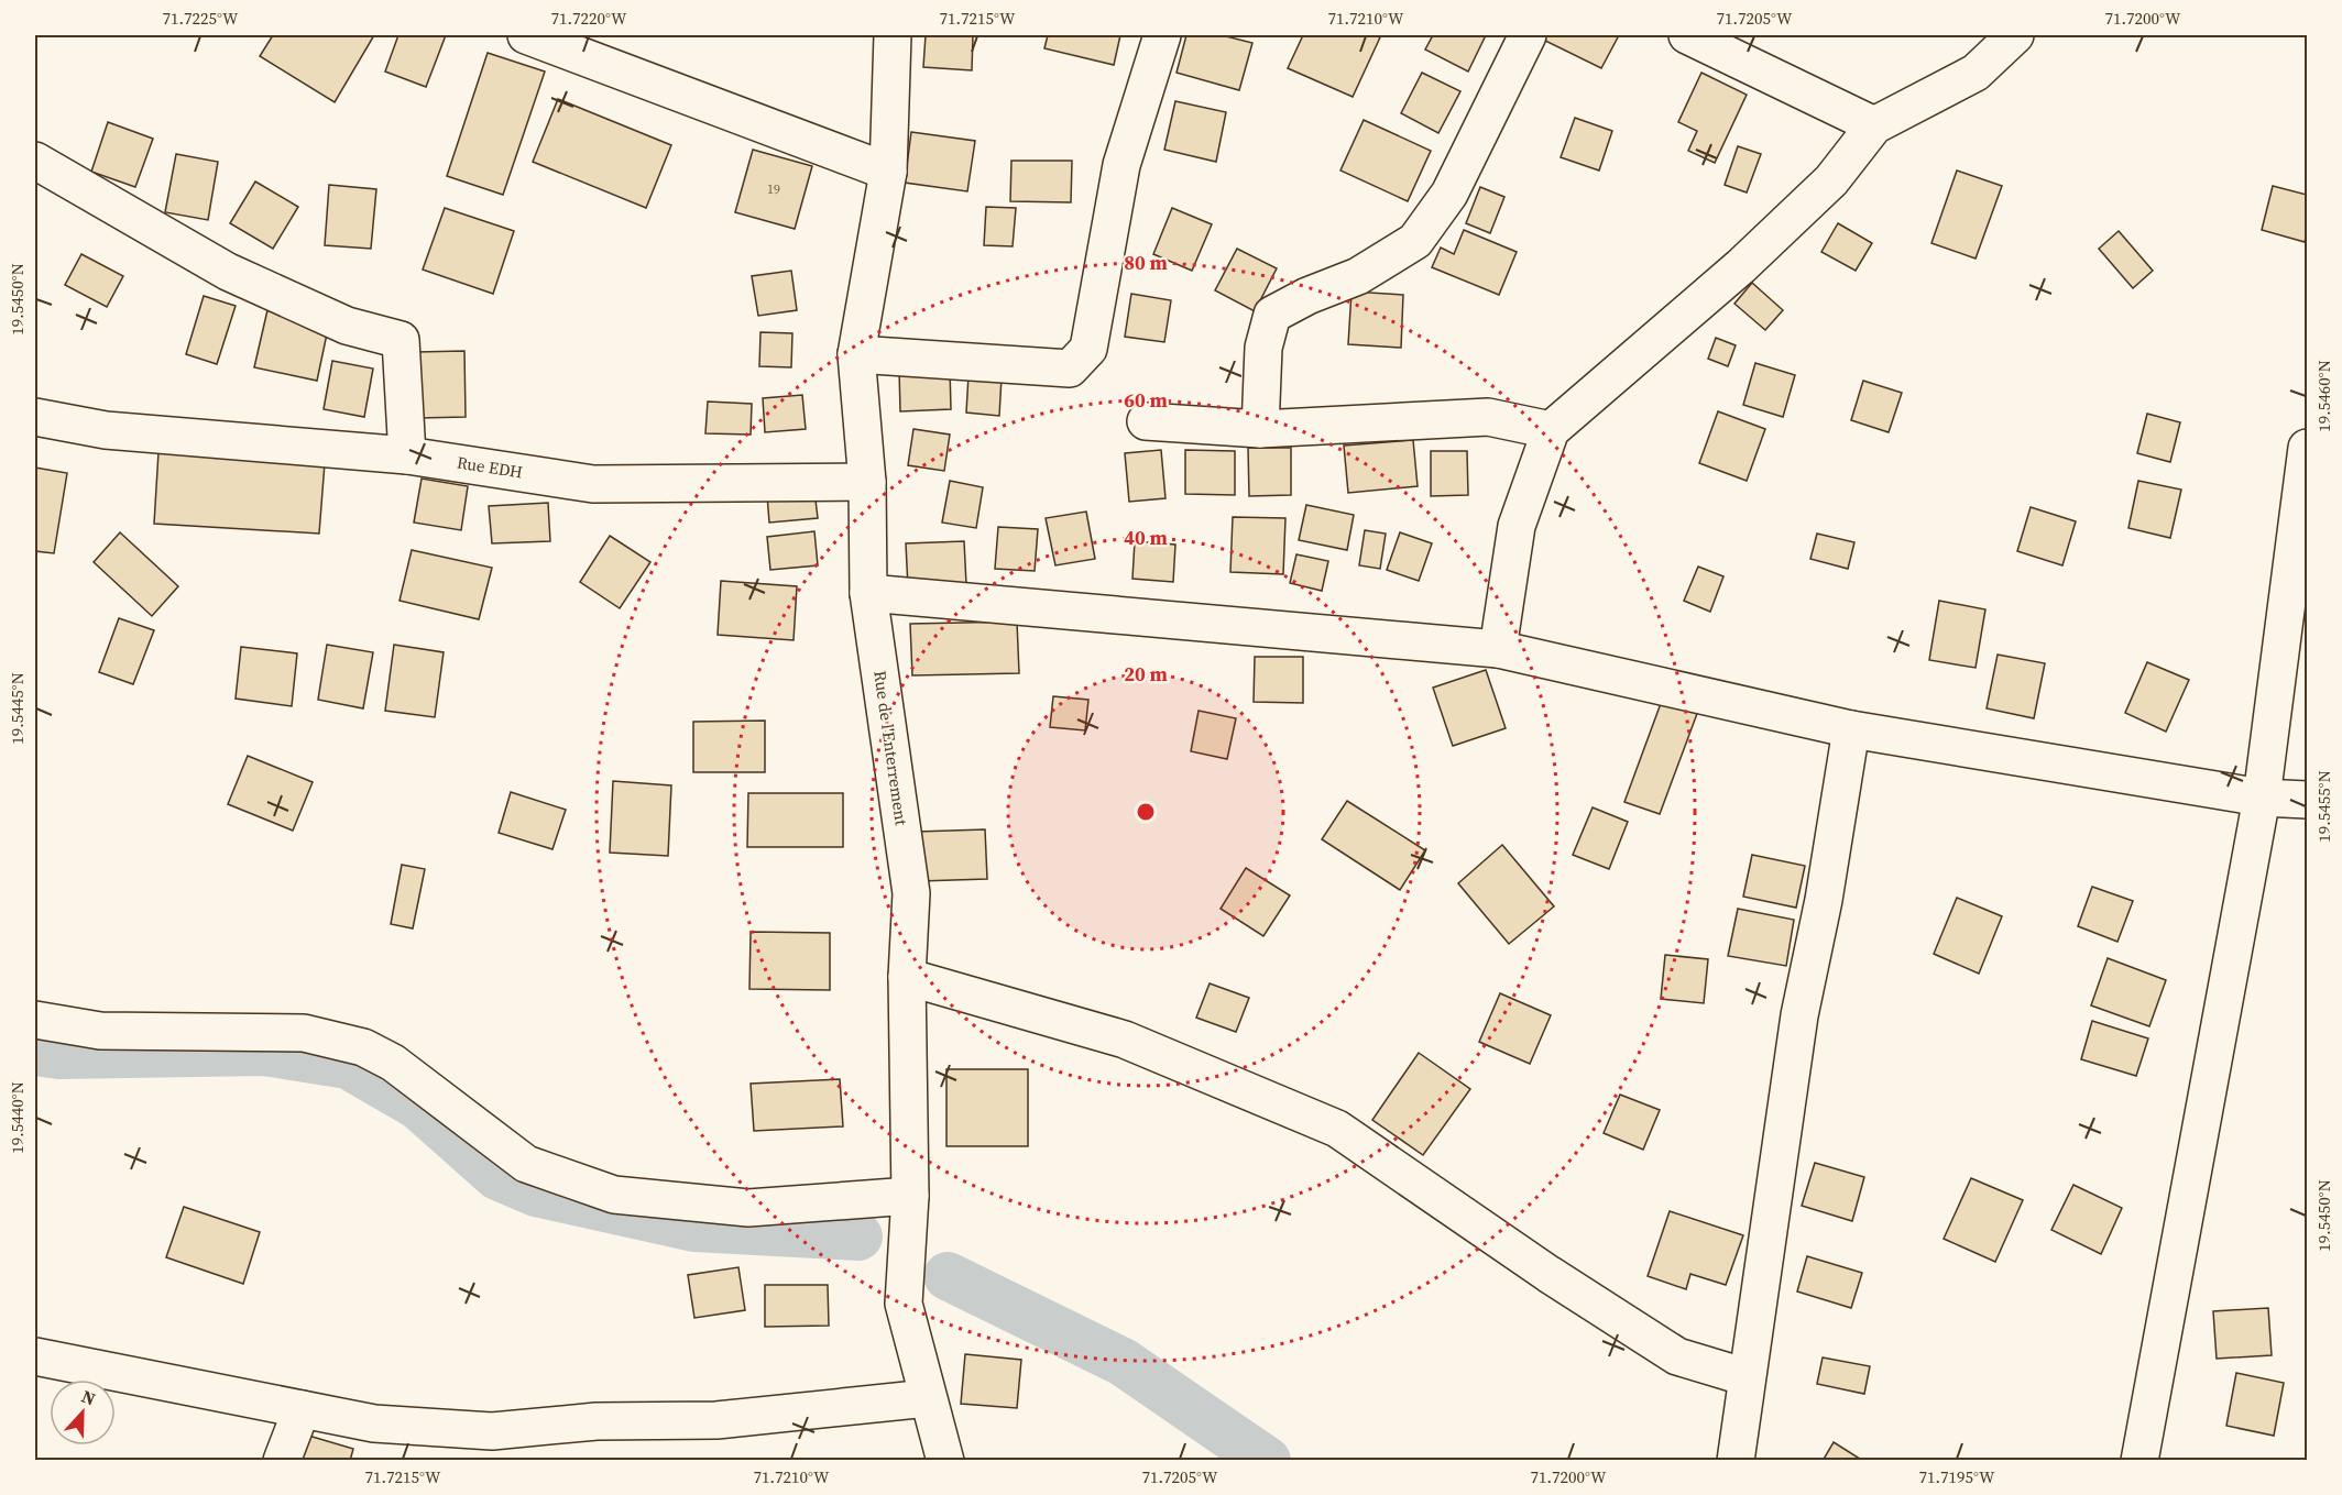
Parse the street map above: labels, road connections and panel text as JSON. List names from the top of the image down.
{
  "streets": {
    "street": ["Rue EDH", "Rue de l'Enterrement"]
  },
  "crossings": [
    ["Rue EDH", "Rue de l'Enterrement"]
  ],
  "house_numbers": ["19"],
  "north": "top",
  "coordinates": [
    "71.7225°W",
    "71.7220°W",
    "71.7215°W",
    "71.7210°W",
    "71.7205°W",
    "71.7200°W",
    "19.5450°N",
    "19.5460°N",
    "19.5445°N",
    "19.5455°N",
    "19.5440°N",
    "71.7195°W"
  ],
  "rings": [
    "80 m",
    "60 m",
    "40 m",
    "20 m"
  ]
}
